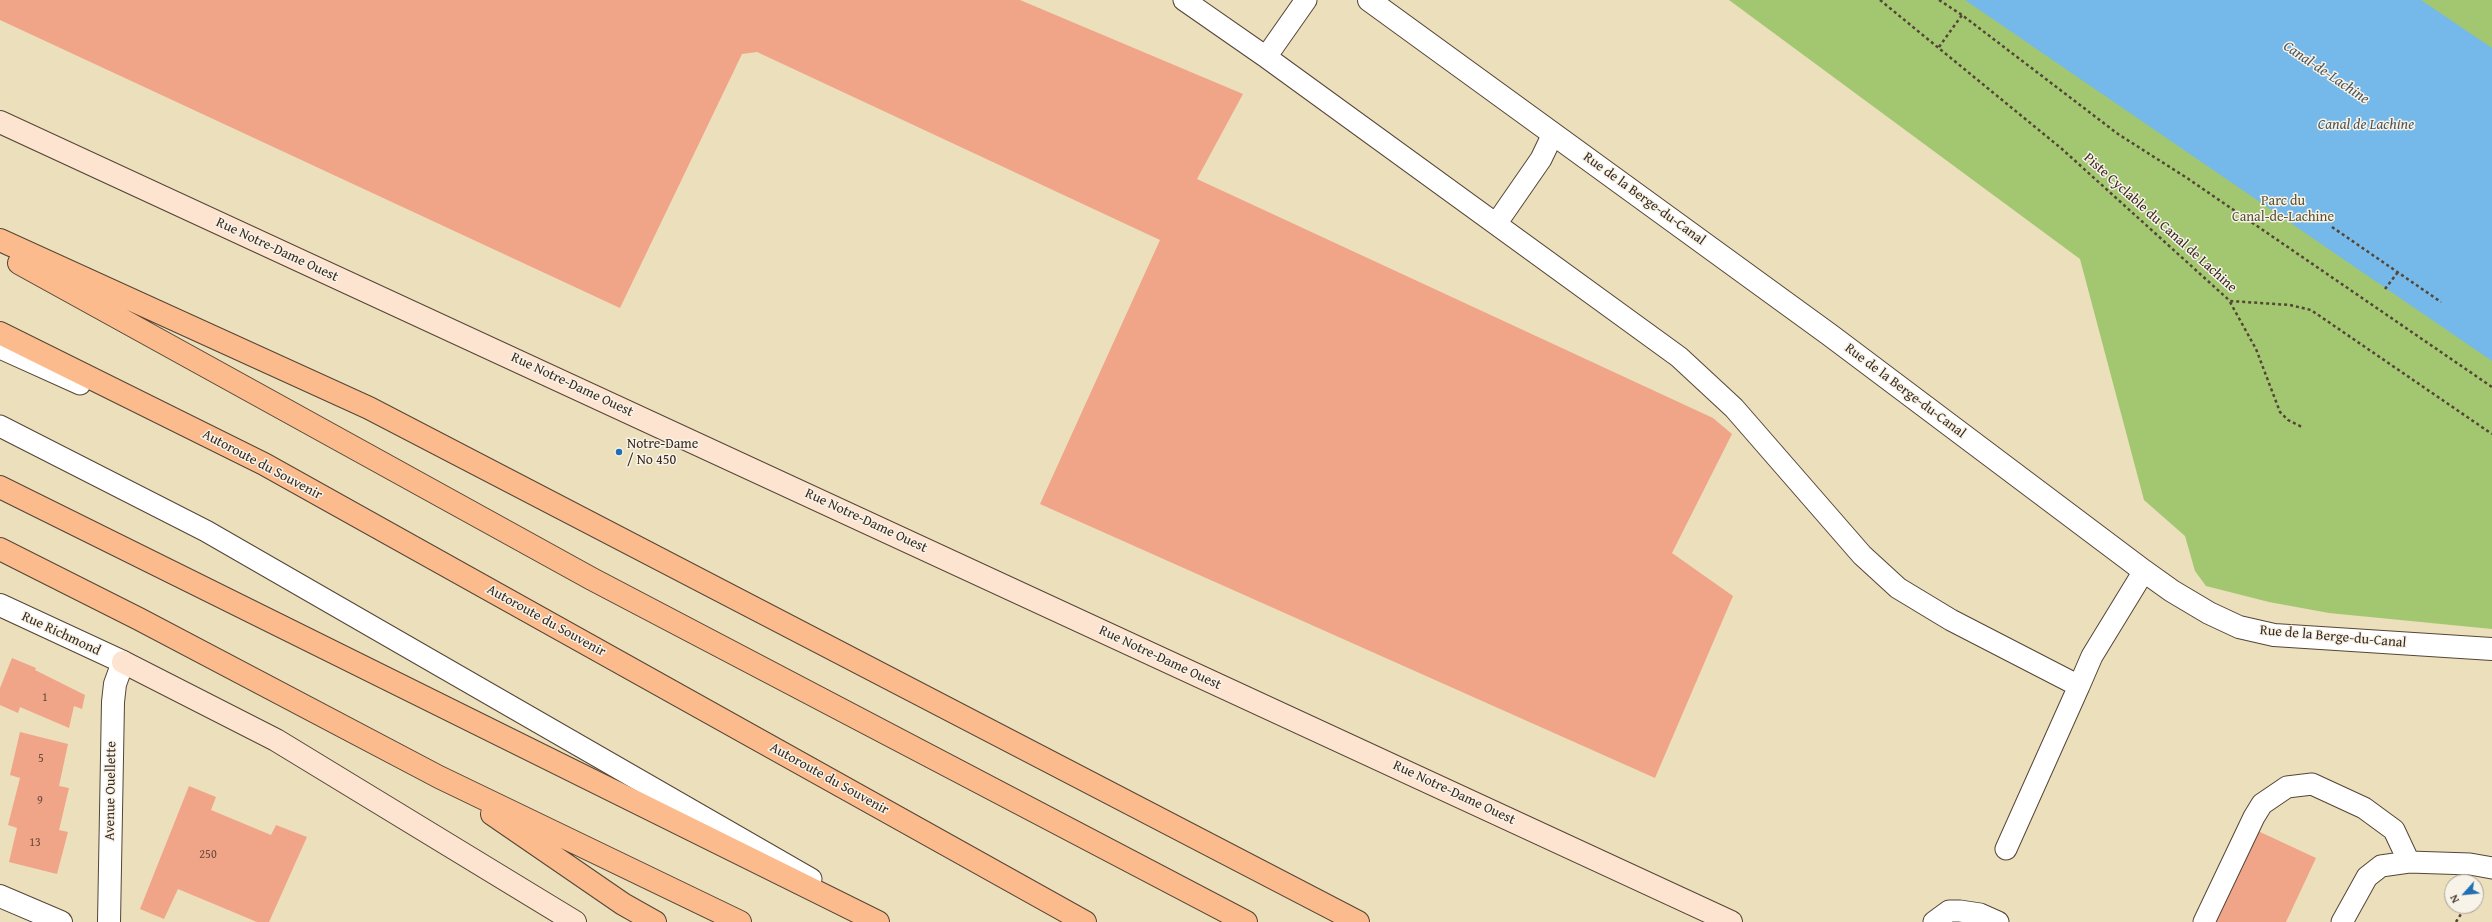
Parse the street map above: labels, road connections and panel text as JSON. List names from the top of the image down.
{
  "streets": {
    "highway": ["Autoroute du Souvenir"],
    "main road": ["Rue Notre-Dame Ouest"],
    "street": ["Rue de la Berge-du-Canal", "Rue Richmond", "Avenue Ouellette"],
    "path": ["Piste Cyclable du Canal de Lachine"]
  },
  "crossings": [
    ["Rue Richmond", "Avenue Ouellette"]
  ],
  "water": ["Canal-de-Lachine", "Canal de Lachine"],
  "parks": ["Parc du Canal-de-Lachine"],
  "places": ["Notre-Dame / No 450"],
  "house_numbers": [
    "1",
    "5",
    "9",
    "13",
    "250"
  ],
  "north": "bottom left"
}
